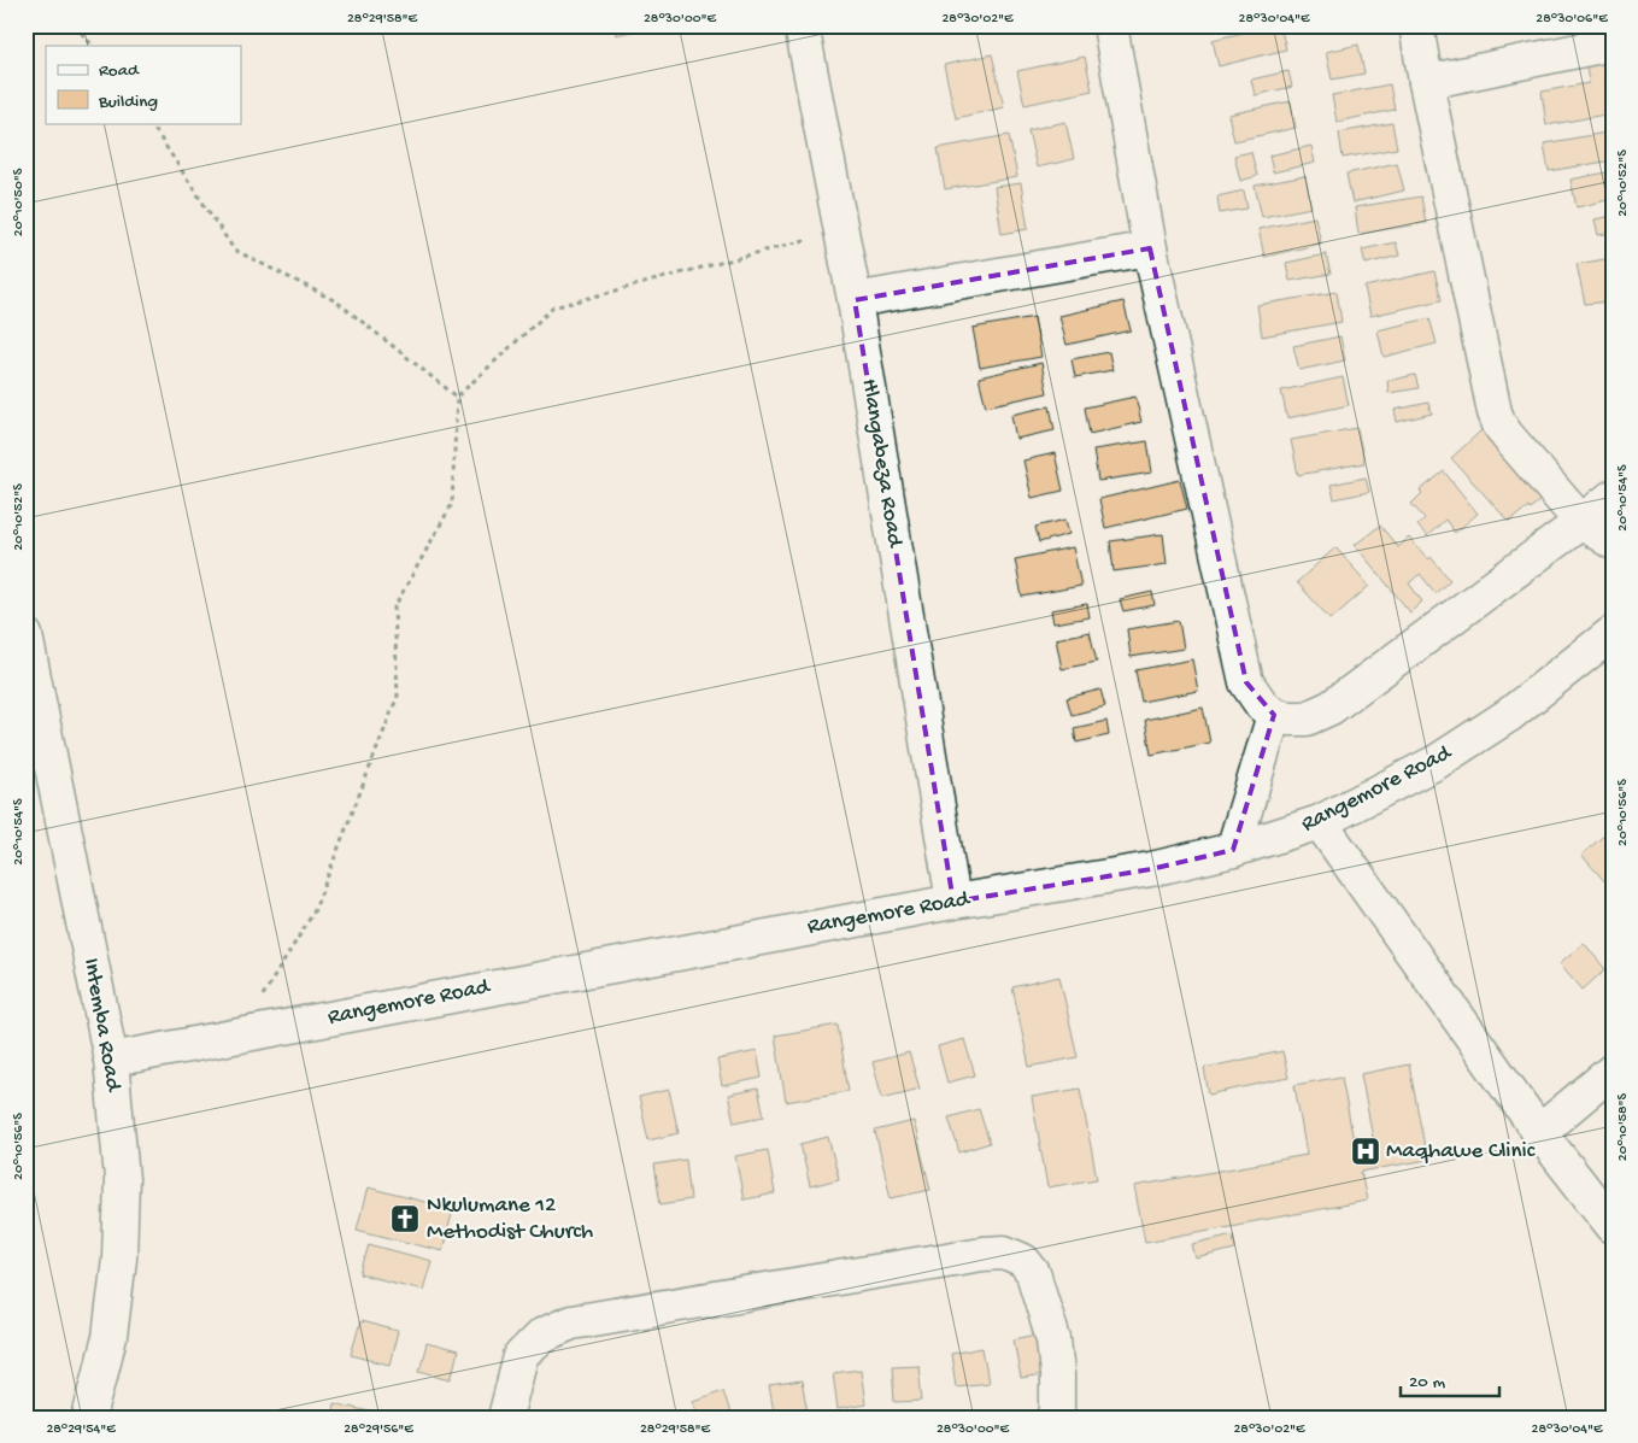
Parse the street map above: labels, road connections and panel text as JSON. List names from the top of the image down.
{
  "streets": {
    "street": ["Hlangabeza Road", "Rangemore Road", "Intemba Road"]
  },
  "crossings": [
    ["Hlangabeza Road", "Rangemore Road"],
    ["Rangemore Road", "Intemba Road"]
  ],
  "places": {
    "hospital": ["Maqhawe Clinic"],
    "church": ["Nkulumane 12 Methodist Church"]
  },
  "legend": ["Road", "Building"],
  "scale_bar": "20 m",
  "coordinates": [
    "28°29'58\"E",
    "28°30'00\"E",
    "28°30'02\"E",
    "28°30'04\"E",
    "28°30'06\"E",
    "20°10'52\"S",
    "20°10'50\"S",
    "20°10'54\"S",
    "20°10'56\"S",
    "20°10'58\"S",
    "28°29'54\"E",
    "28°29'56\"E"
  ]
}
